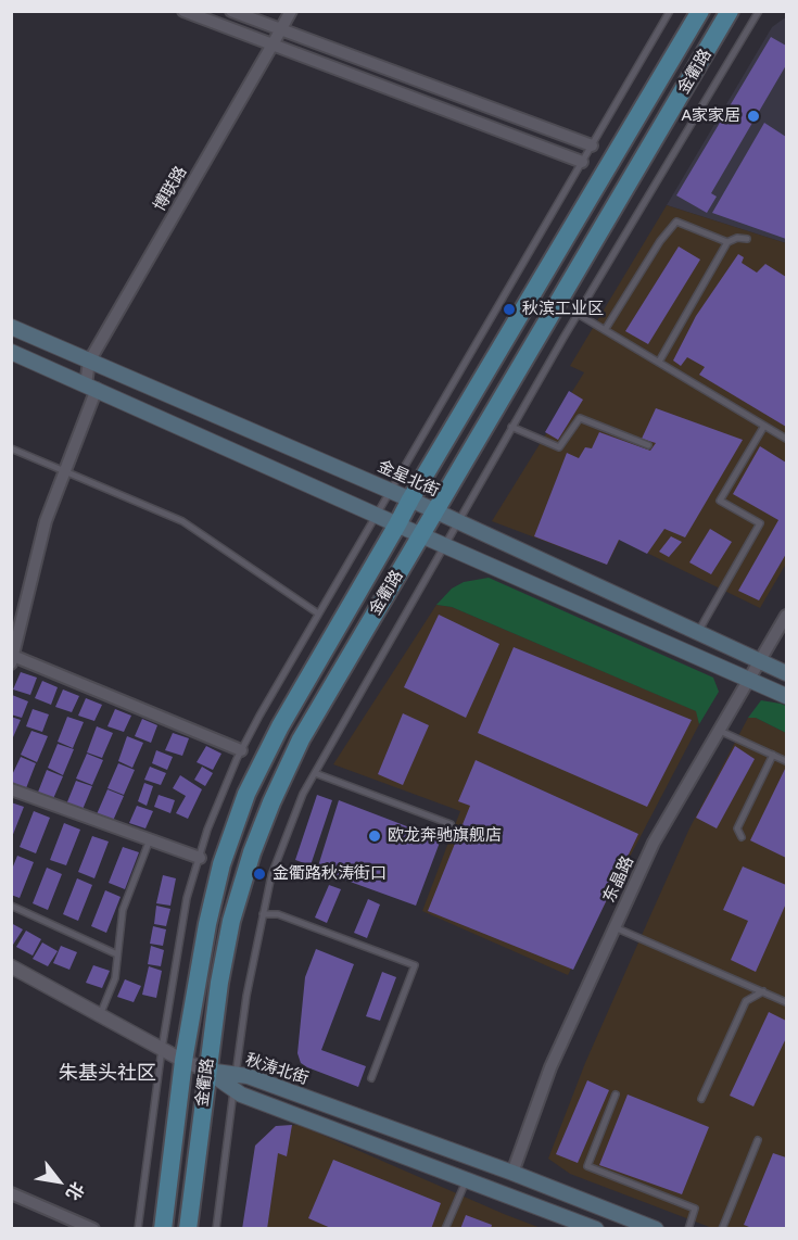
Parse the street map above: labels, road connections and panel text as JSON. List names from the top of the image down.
{
  "streets": {
    "main road": ["金衢路", "金星北街", "秋涛北街"],
    "street": ["博联路", "东晶路"]
  },
  "crossings": [
    ["金衢路", "金星北街"],
    ["金衢路", "秋涛北街"],
    ["博联路", "金星北街"],
    ["金星北街", "东晶路"],
    ["东晶路", "秋涛北街"]
  ],
  "districts": ["朱基头社区"],
  "places": [
    "A家家居",
    "秋滨工业区",
    "欧龙奔驰旗舰店",
    "金衢路秋涛街口"
  ],
  "north": "bottom right"
}
